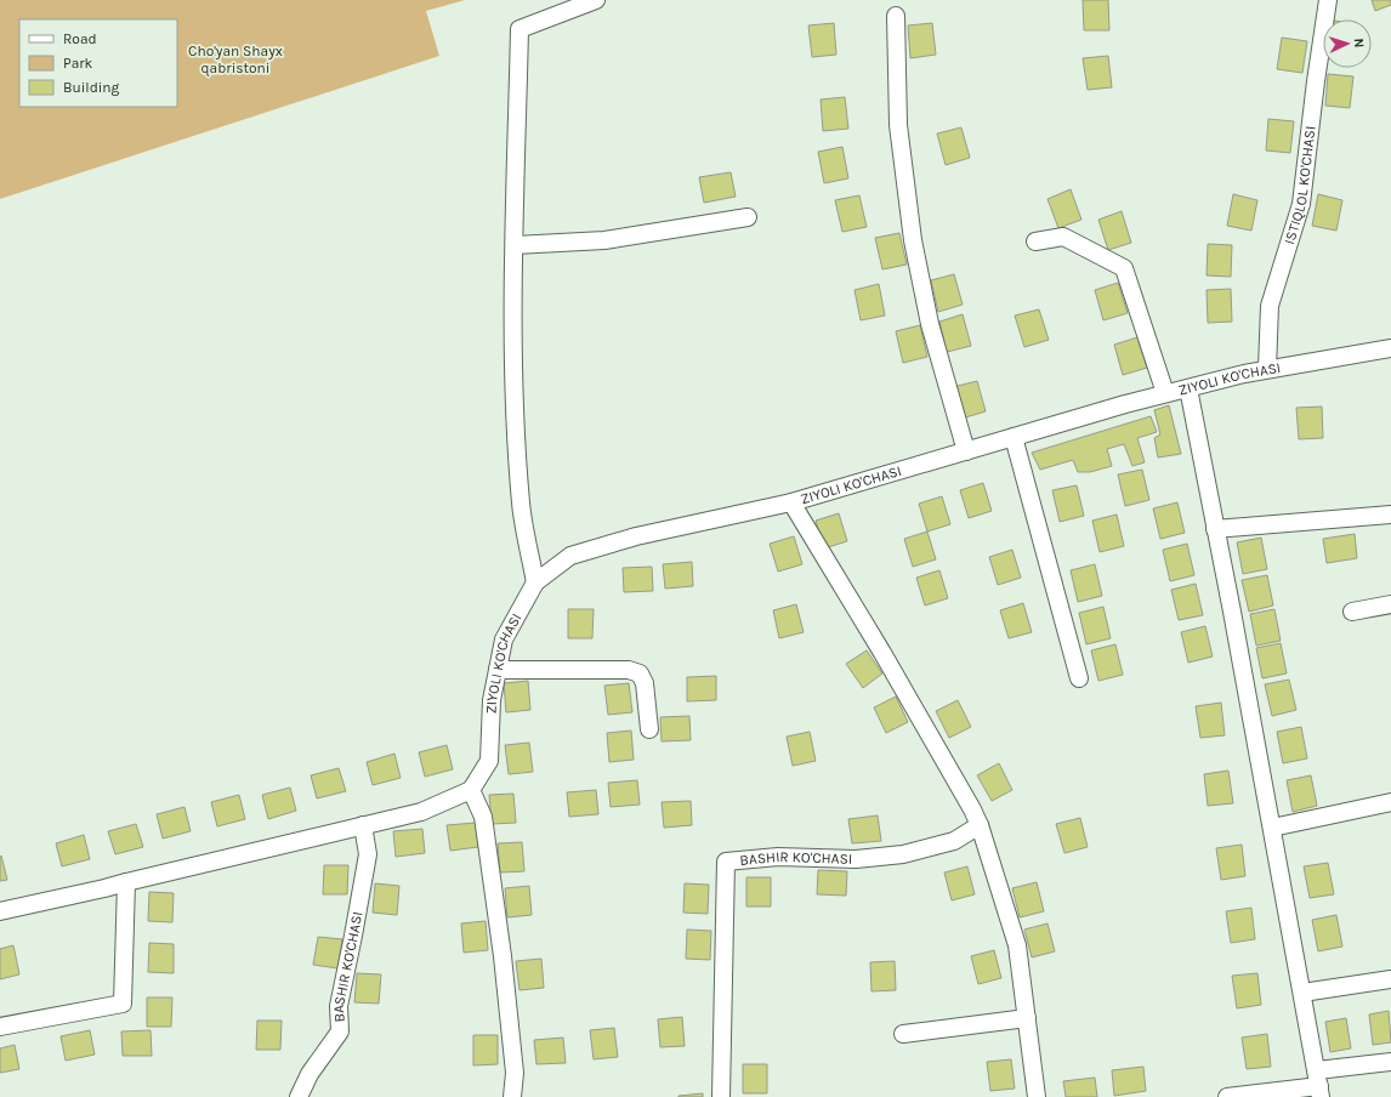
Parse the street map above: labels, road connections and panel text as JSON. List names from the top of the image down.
{
  "streets": {
    "street": ["ISTIQLOL KO'CHASI", "ZIYOLI KO'CHASI", "BASHIR KO'CHASI"]
  },
  "crossings": [
    ["ISTIQLOL KO'CHASI", "ZIYOLI KO'CHASI"]
  ],
  "parks": ["Cho'yan Shayx qabristoni"],
  "legend": ["Road", "Park", "Building"],
  "north": "right"
}
